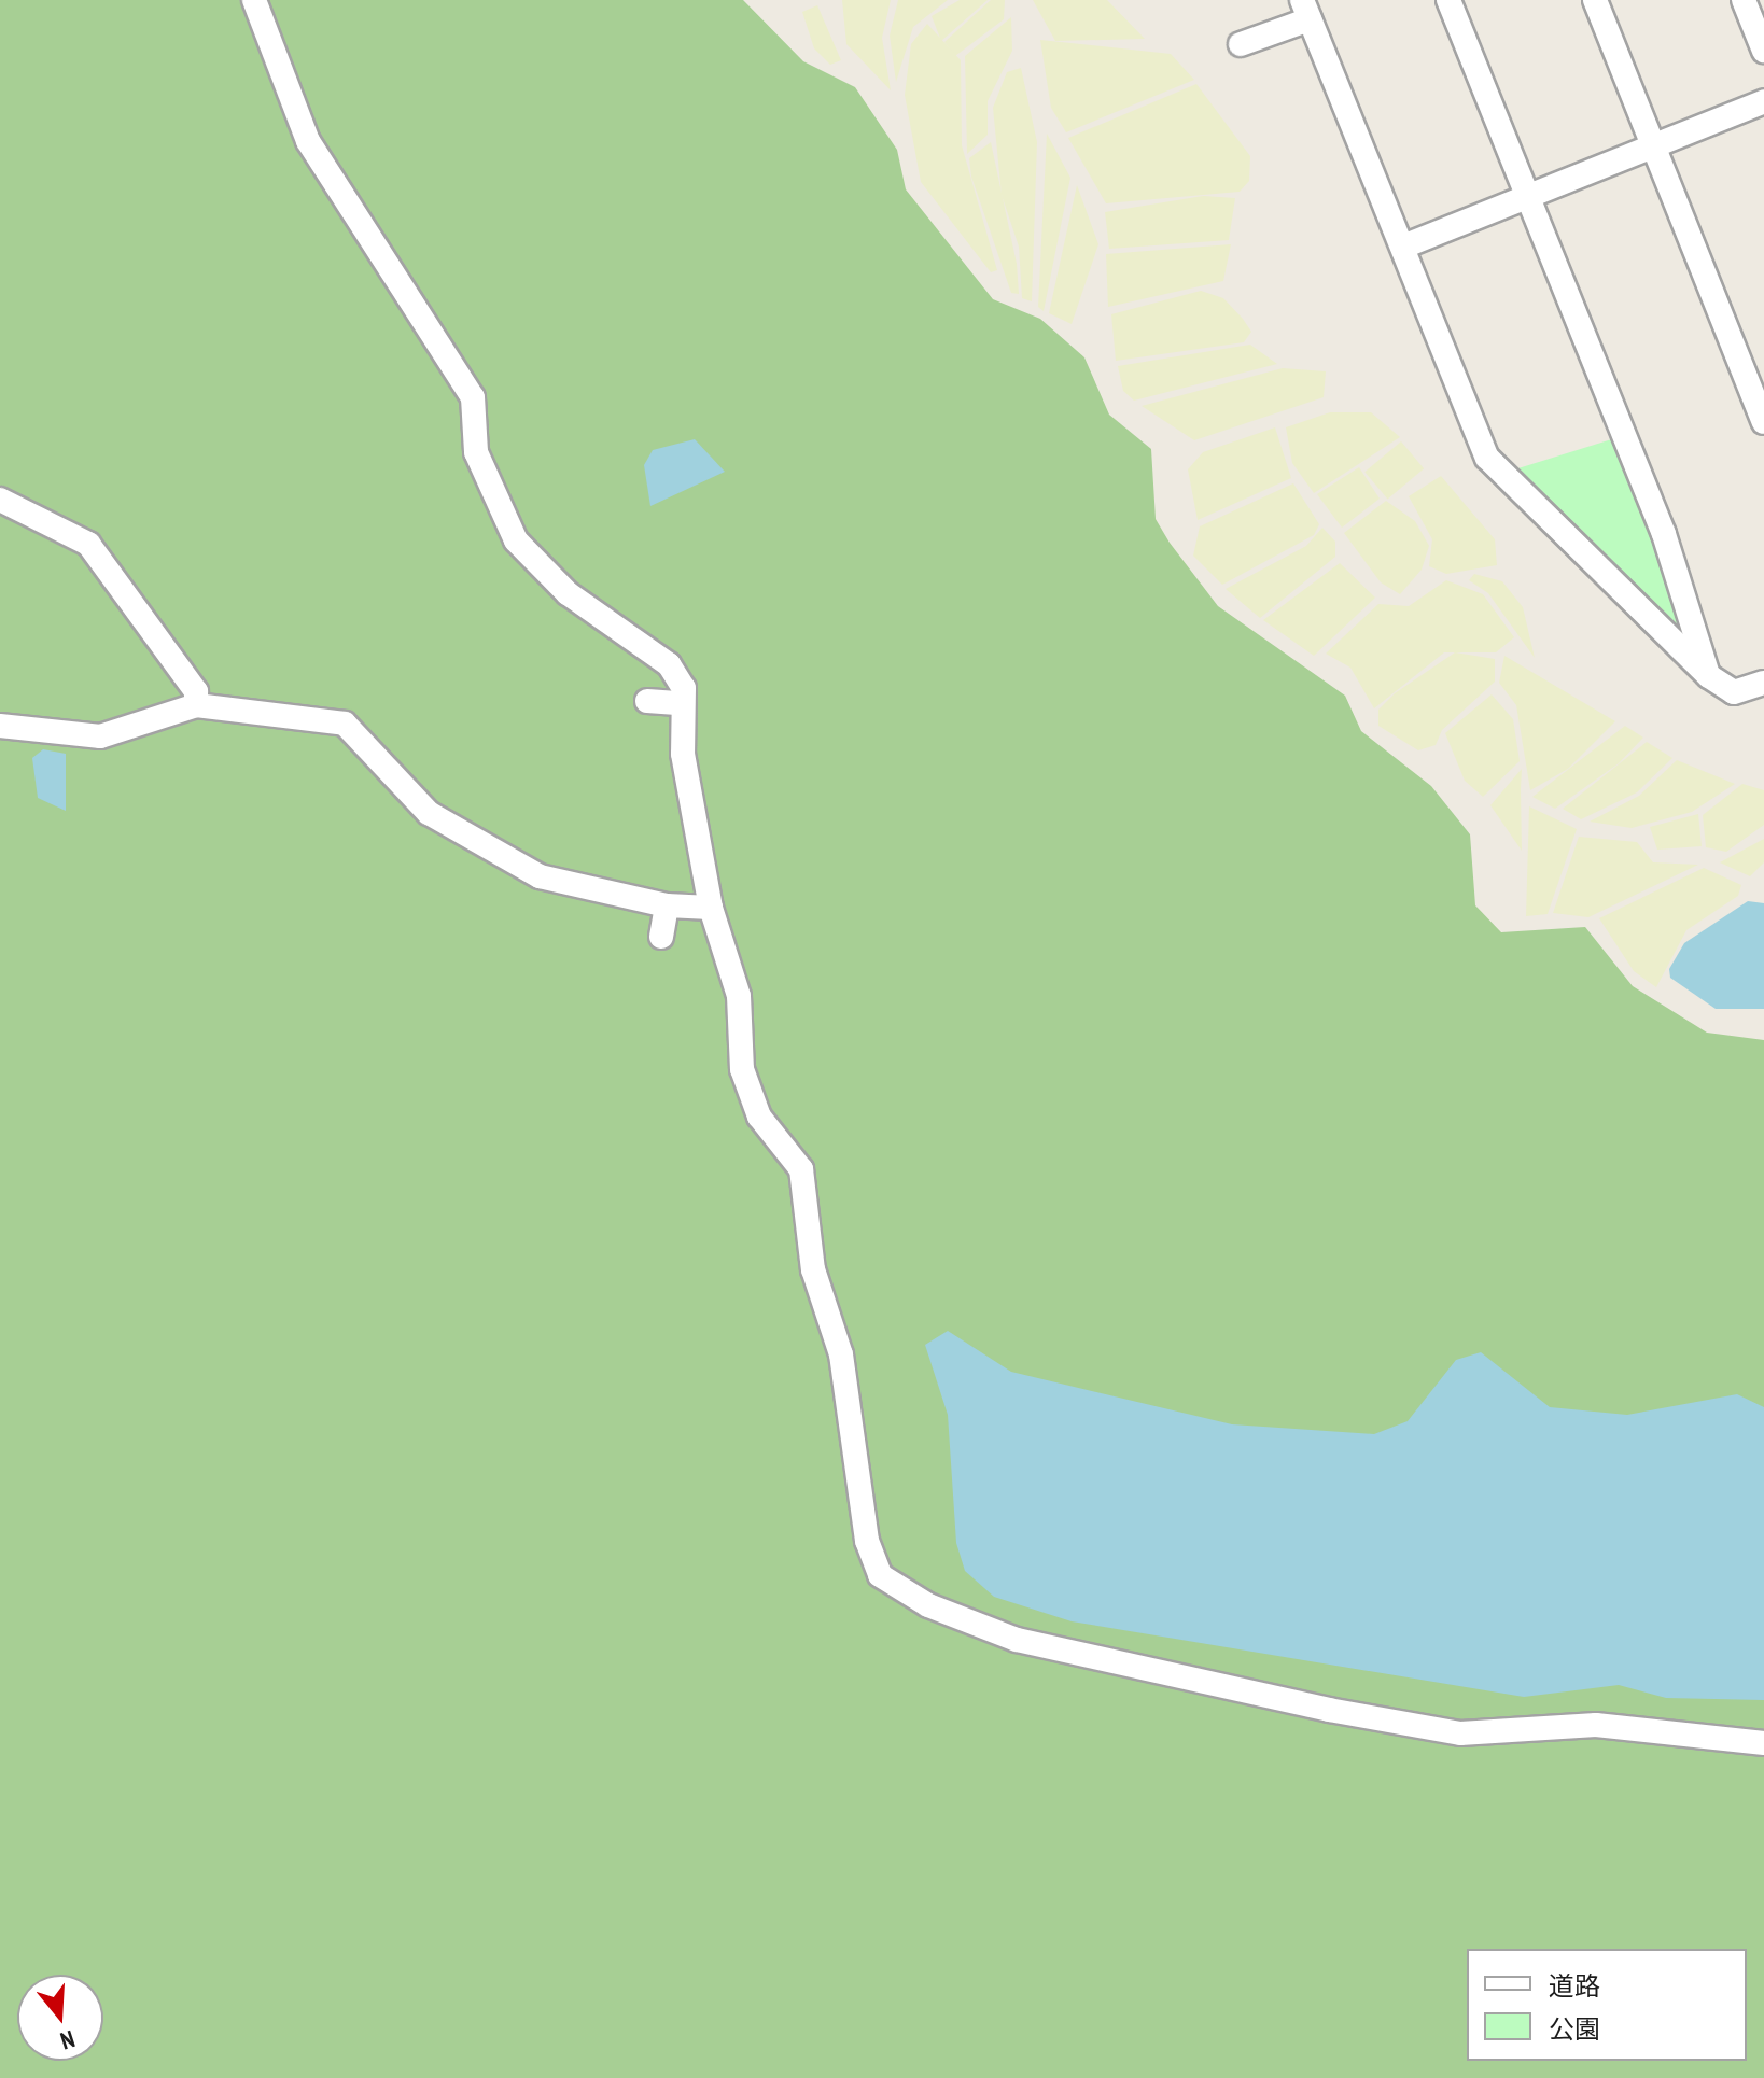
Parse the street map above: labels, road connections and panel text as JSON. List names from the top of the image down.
{
  "legend": ["道路", "公園"],
  "north": "bottom"
}
